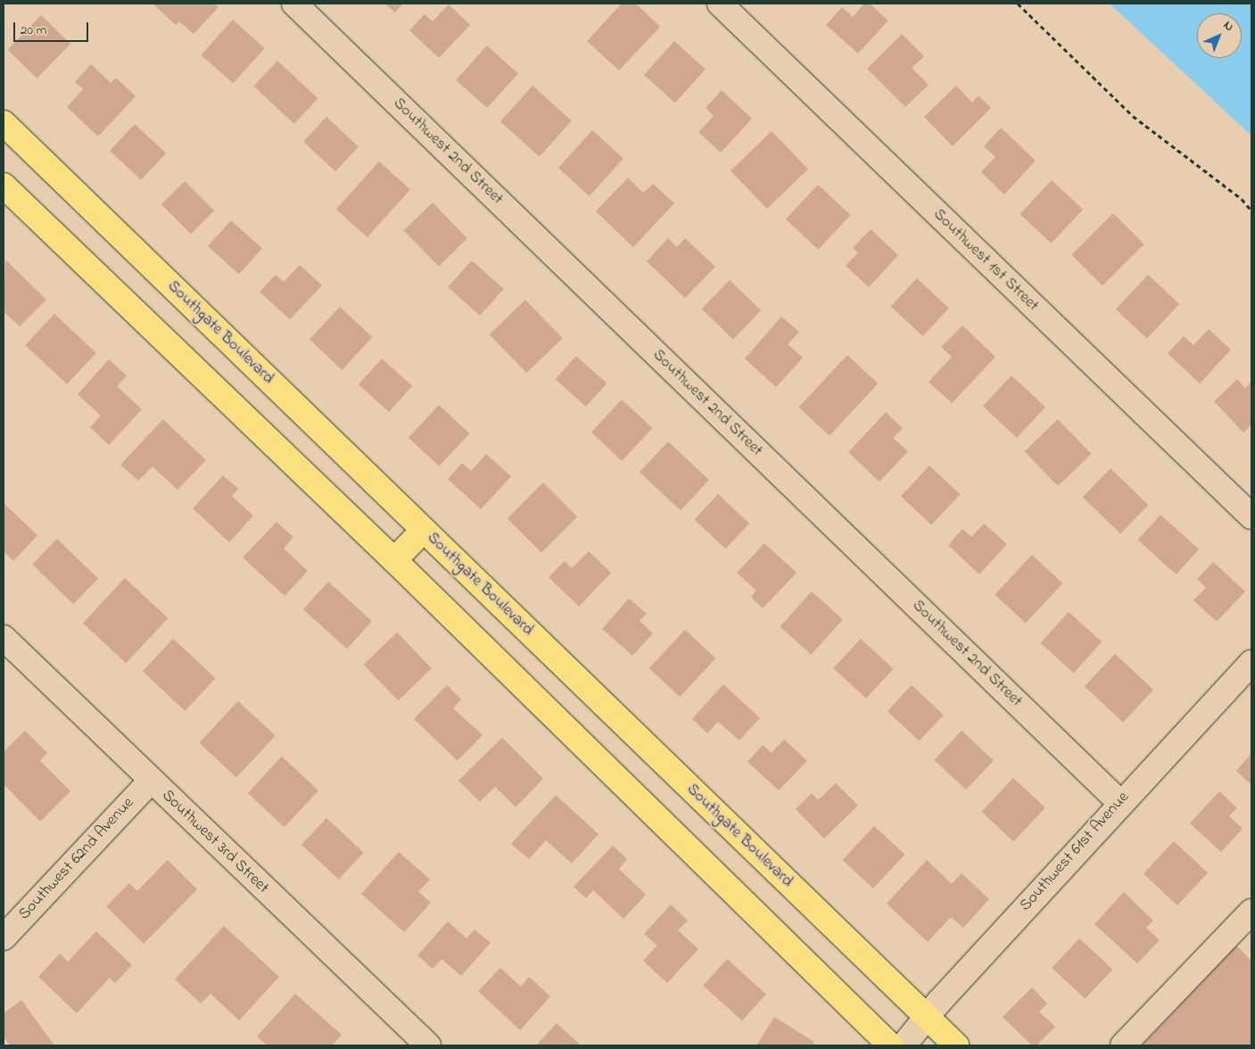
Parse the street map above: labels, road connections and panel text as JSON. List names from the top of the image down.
{
  "streets": {
    "main road": ["Southgate Boulevard"],
    "street": [
      "Southwest 2nd Street",
      "Southwest 1st Street",
      "Southwest 3rd Street",
      "Southwest 61st Avenue",
      "Southwest 62nd Avenue"
    ]
  },
  "crossings": [
    ["Southwest 2nd Street", "Southwest 61st Avenue"],
    ["Southgate Boulevard", "Southwest 61st Avenue"],
    ["Southwest 3rd Street", "Southwest 62nd Avenue"]
  ],
  "scale_bar": "20 m",
  "north": "top right"
}
